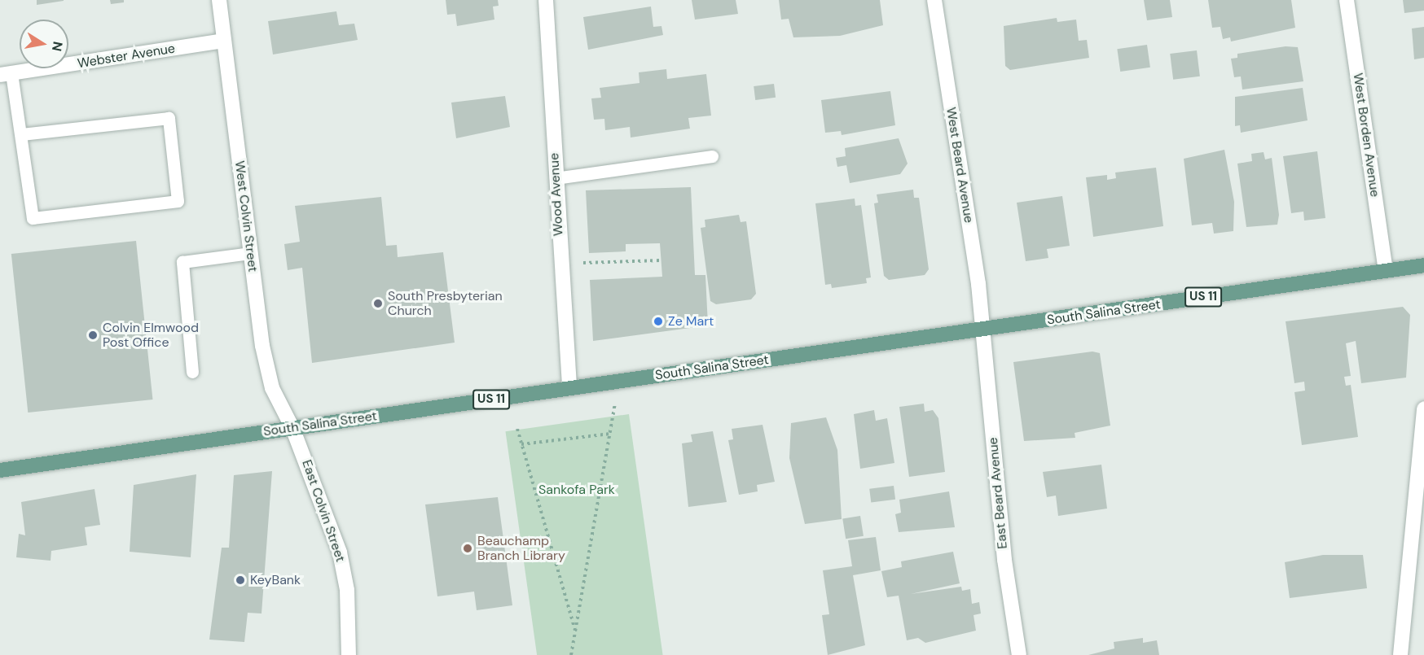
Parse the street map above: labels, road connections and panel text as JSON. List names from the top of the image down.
{
  "streets": {
    "main road": ["US 11", "South Salina Street"],
    "street": [
      "Webster Avenue",
      "West Borden Avenue",
      "West Beard Avenue",
      "Wood Avenue",
      "West Colvin Street",
      "East Beard Avenue",
      "East Colvin Street"
    ]
  },
  "crossings": [
    ["Webster Avenue", "West Colvin Street"],
    ["West Borden Avenue", "South Salina Street"],
    ["West Beard Avenue", "South Salina Street"],
    ["West Beard Avenue", "East Beard Avenue"],
    ["Wood Avenue", "South Salina Street"],
    ["West Colvin Street", "South Salina Street"],
    ["West Colvin Street", "East Colvin Street"],
    ["South Salina Street", "East Beard Avenue"],
    ["South Salina Street", "East Colvin Street"]
  ],
  "parks": ["Sankofa Park"],
  "places": [
    "South Presbyterian Church",
    "Ze Mart",
    "Colvin Elmwood Post Office",
    "Beauchamp Branch Library",
    "KeyBank"
  ],
  "north": "right"
}
